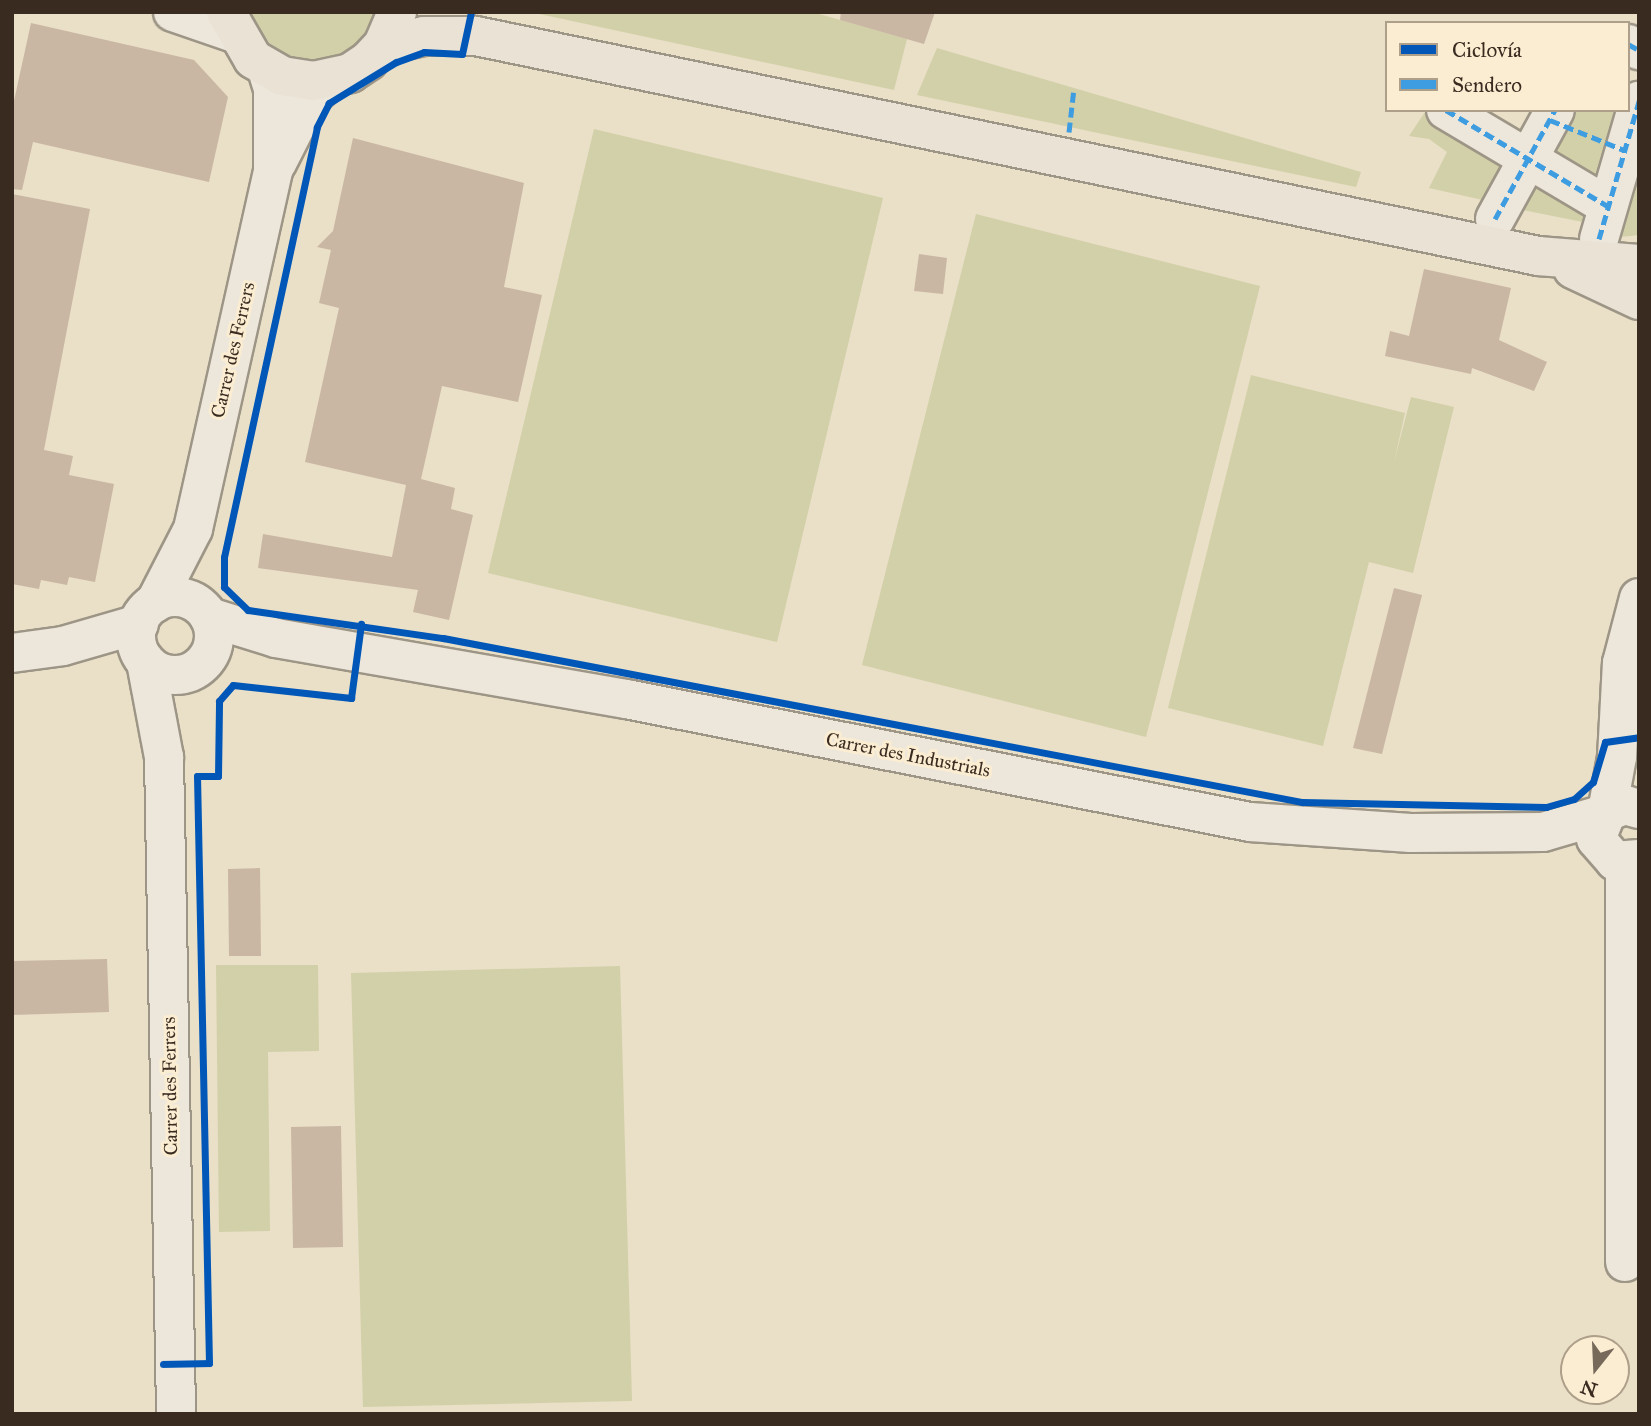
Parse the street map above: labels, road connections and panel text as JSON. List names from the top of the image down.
{
  "streets": {
    "street": ["Carrer des Ferrers", "Carrer des Industrials"]
  },
  "crossings": [
    ["Carrer des Ferrers", "Carrer des Industrials"]
  ],
  "legend": ["Ciclovía", "Sendero"],
  "north": "bottom"
}
